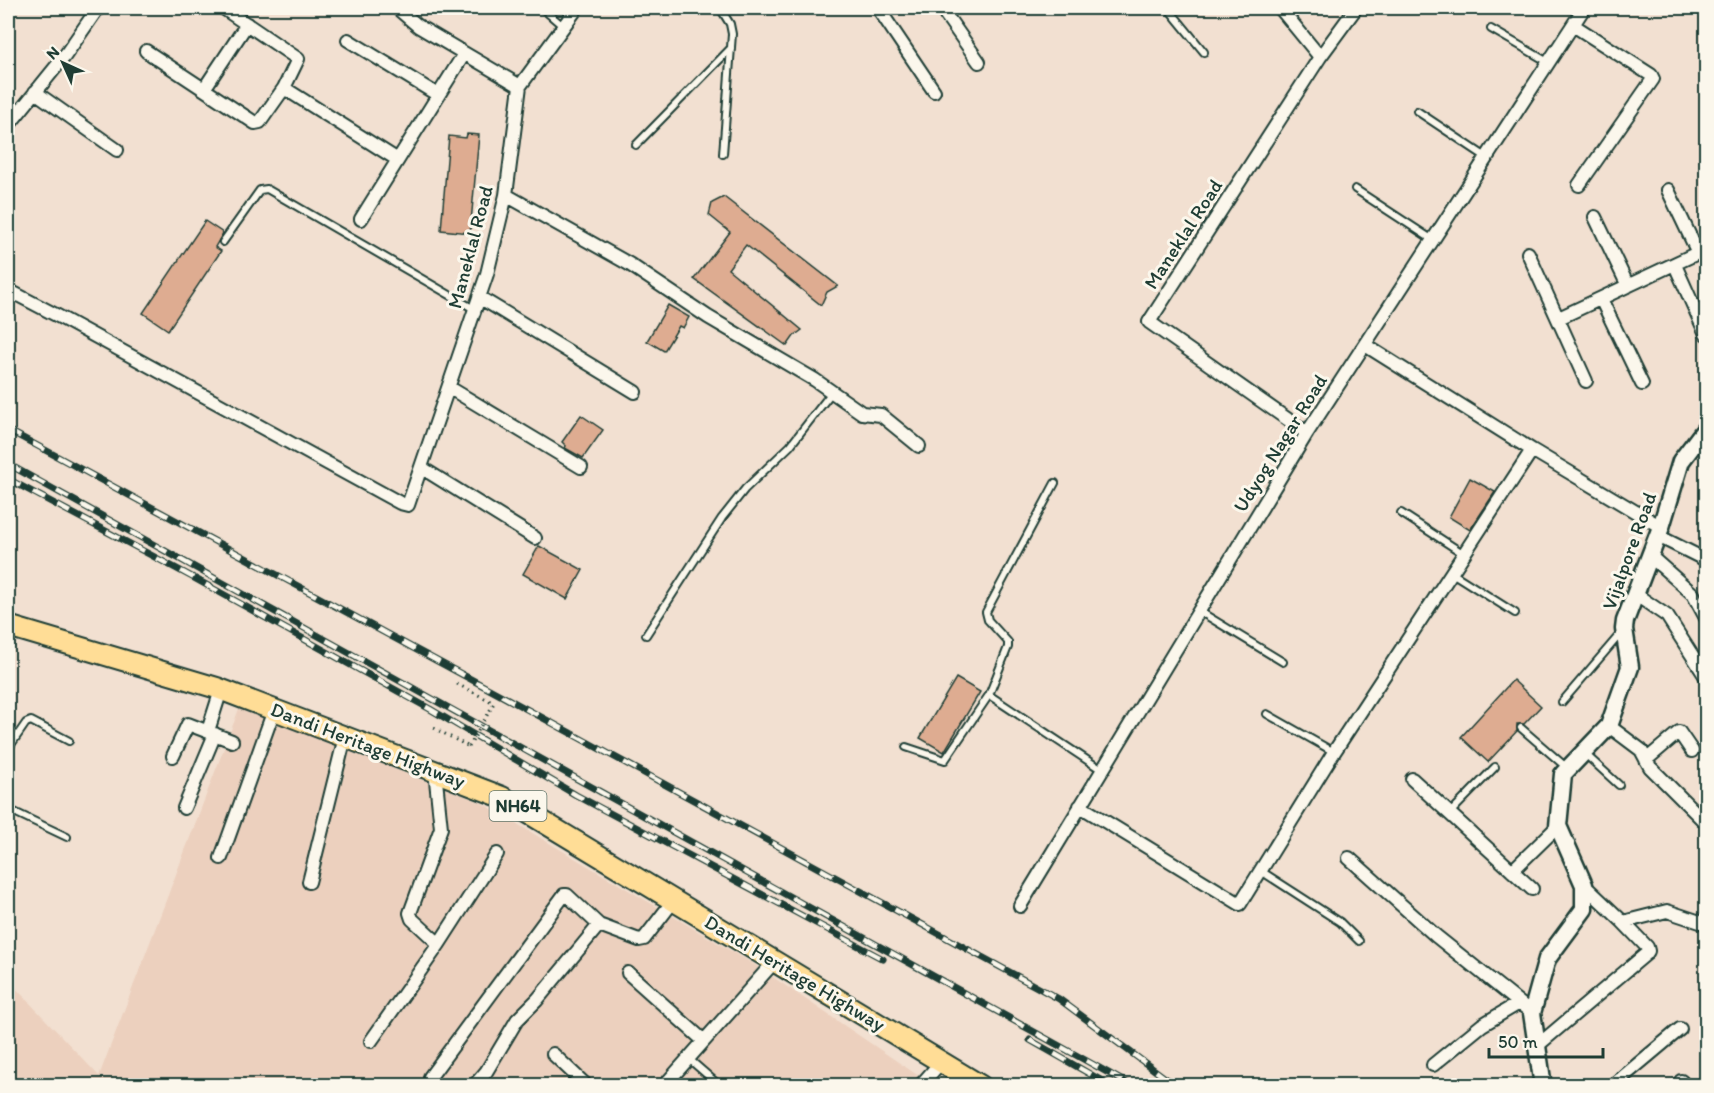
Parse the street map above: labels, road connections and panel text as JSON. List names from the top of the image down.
{
  "streets": {
    "highway": ["Dandi Heritage Highway", "NH64"],
    "main road": ["Vijalpore Road"],
    "street": ["Maneklal Road", "Udyog Nagar Road"]
  },
  "crossings": [
    ["Maneklal Road", "Udyog Nagar Road"]
  ],
  "scale_bar": "50 m",
  "north": "top left"
}
